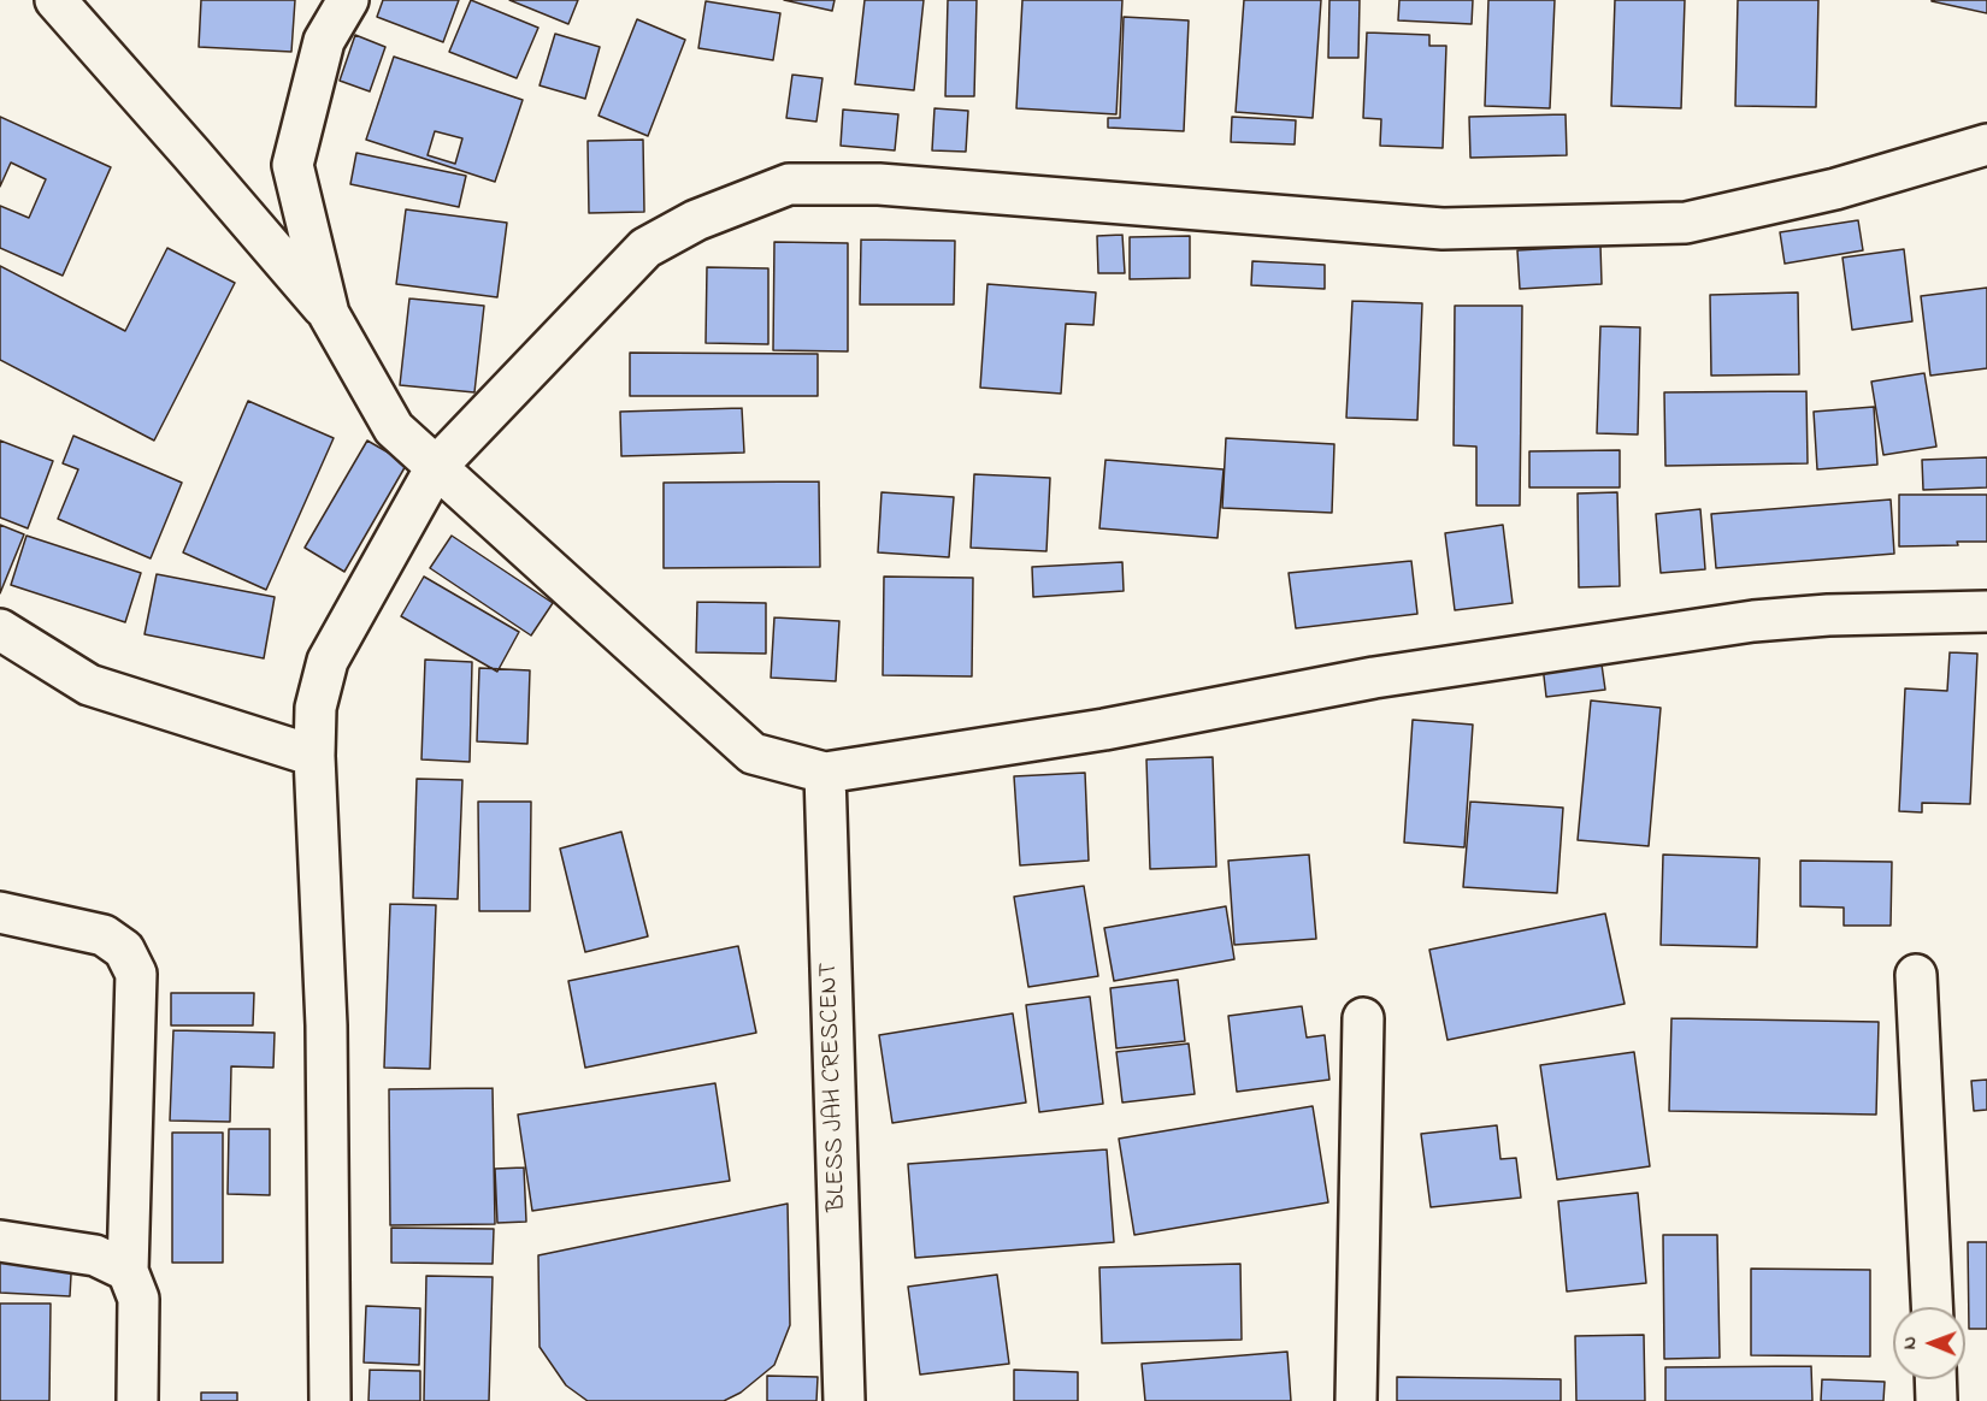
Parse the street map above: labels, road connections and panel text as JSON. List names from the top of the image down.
{
  "streets": {
    "street": ["BLESS JAH CRESCENT"]
  },
  "north": "left"
}
